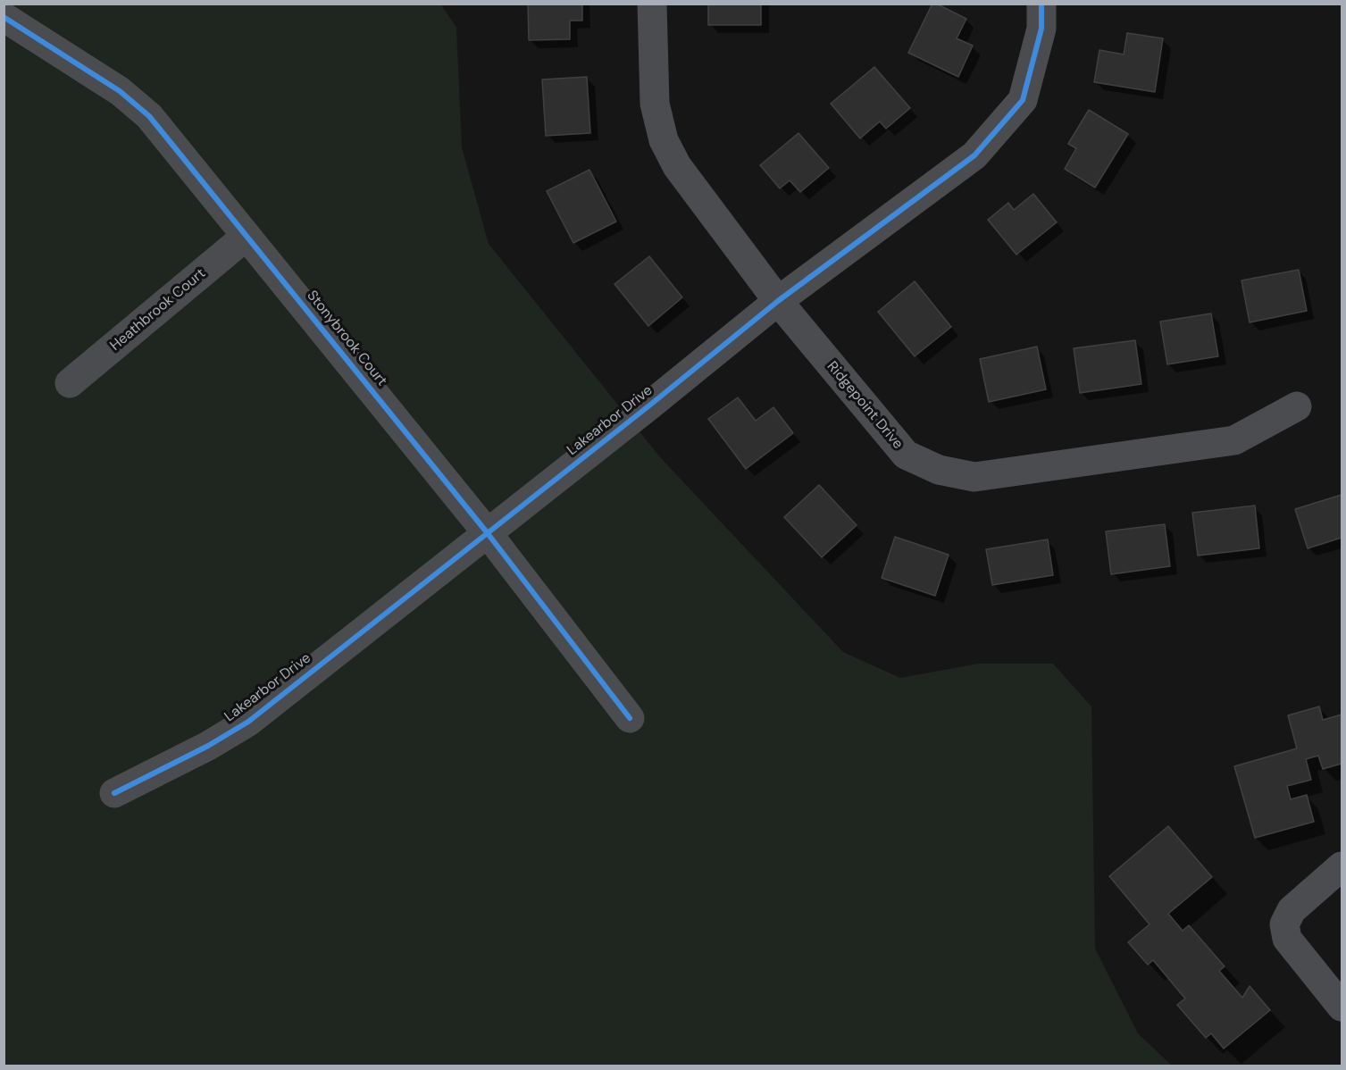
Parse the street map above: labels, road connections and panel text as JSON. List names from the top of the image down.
{
  "streets": {
    "street": [
      "Heathbrook Court",
      "Stonybrook Court",
      "Ridgepoint Drive",
      "Lakearbor Drive"
    ]
  },
  "crossings": [
    ["Heathbrook Court", "Stonybrook Court"],
    ["Stonybrook Court", "Lakearbor Drive"],
    ["Ridgepoint Drive", "Lakearbor Drive"]
  ]
}
